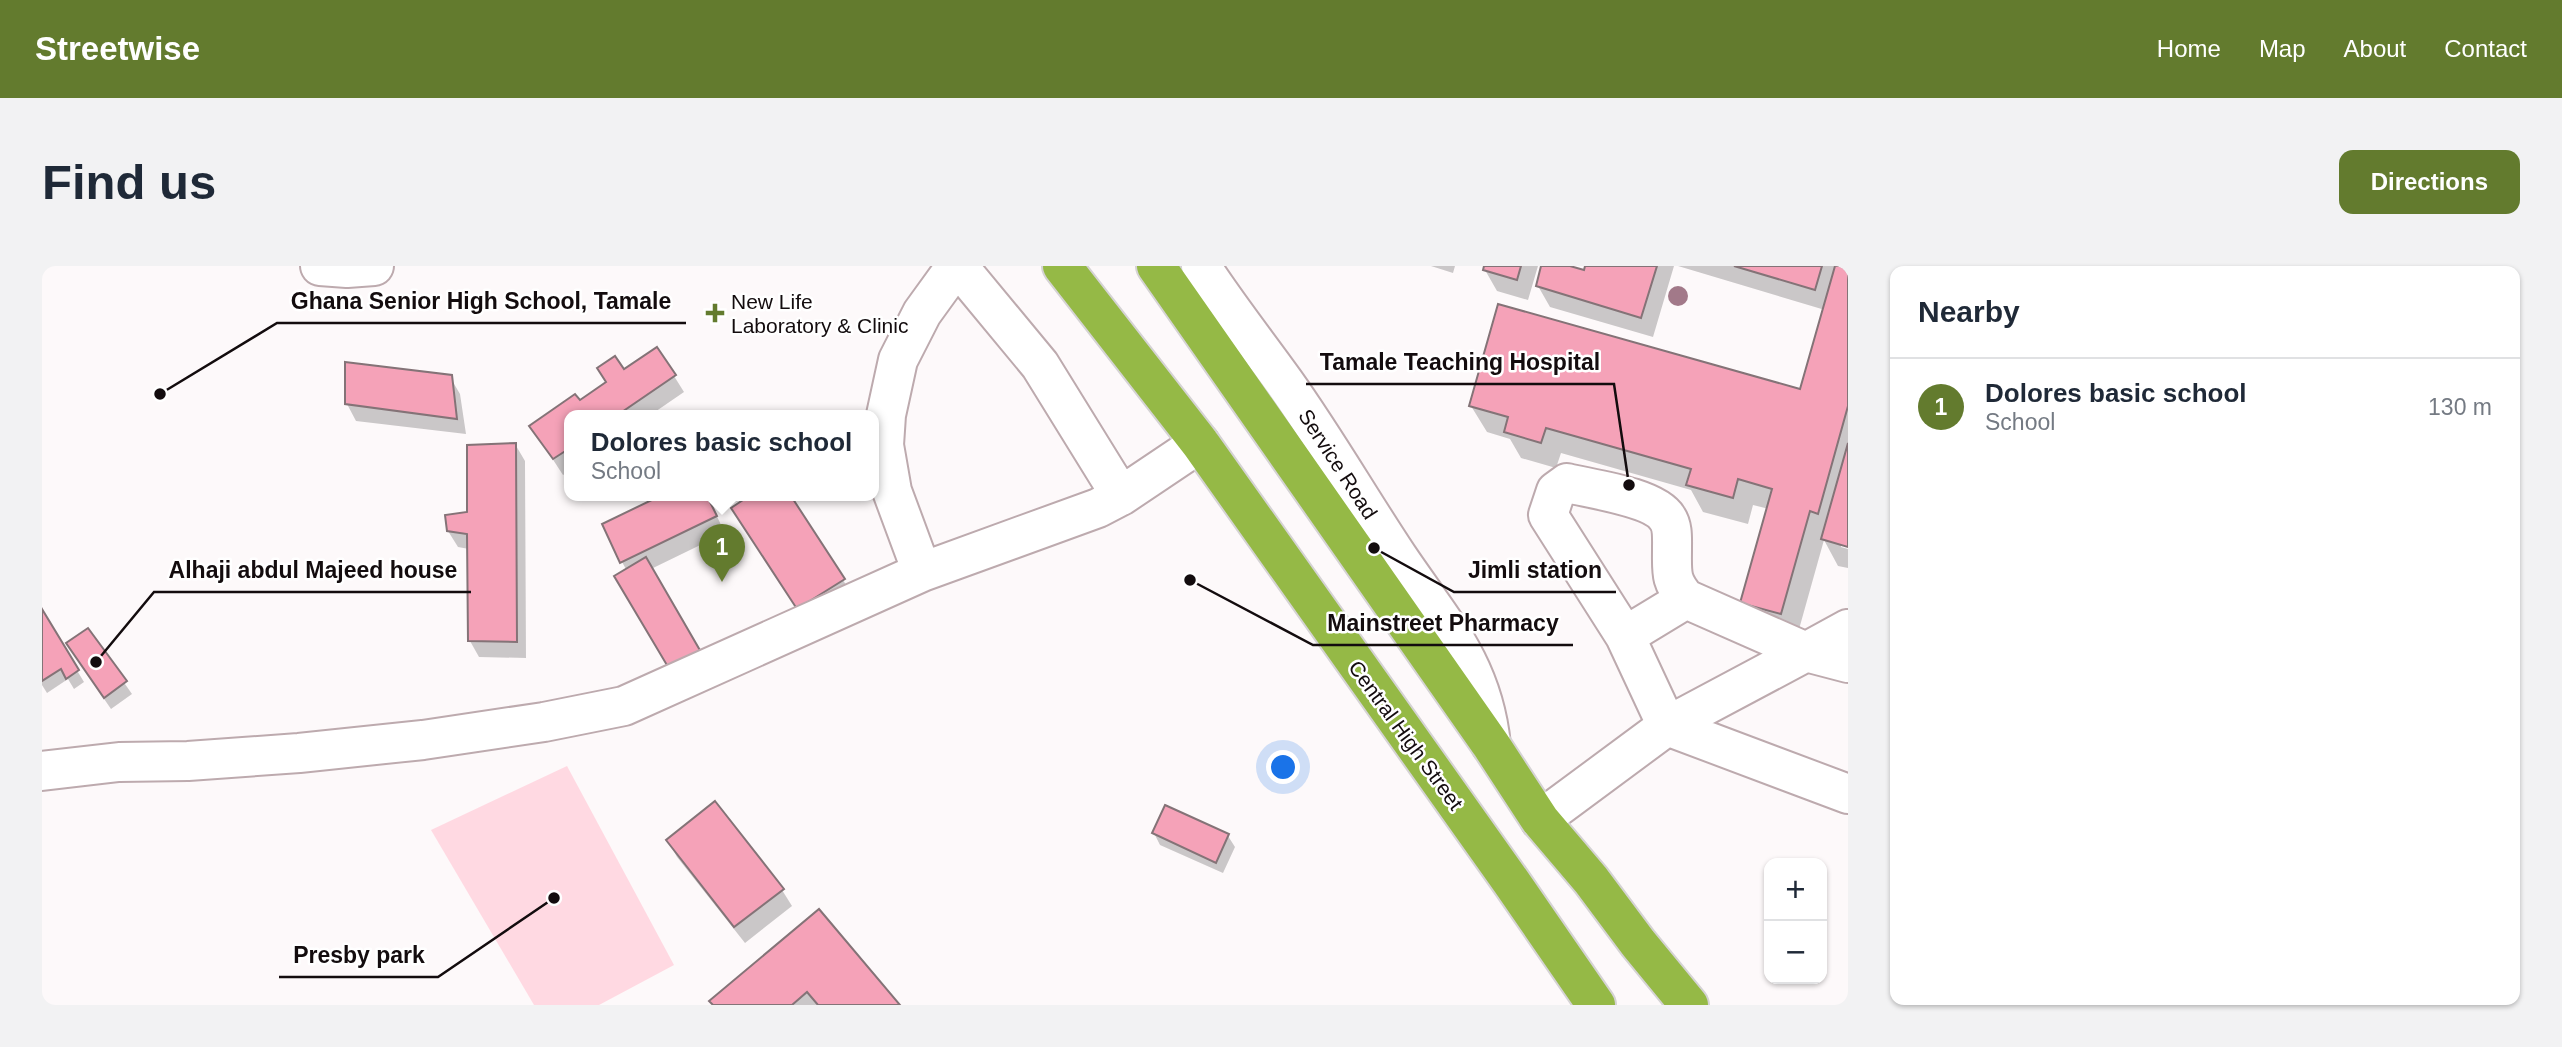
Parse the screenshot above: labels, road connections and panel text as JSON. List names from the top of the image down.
{
  "streets": {
    "highway": ["Central High Street"],
    "street": ["Service Road"]
  },
  "places": {
    "health": ["New Life Laboratory & Clinic"],
    "other": [
      "Ghana Senior High School, Tamale",
      "Tamale Teaching Hospital",
      "Jimli station",
      "Mainstreet Pharmacy",
      "Alhaji abdul Majeed house",
      "Presby park"
    ]
  },
  "page": {
    "header": "Streetwise",
    "nav": [
      "Home",
      "Map",
      "About",
      "Contact"
    ],
    "buttons": "Directions",
    "title": "Find us",
    "heading": "Nearby",
    "list": [
      {
        "mark": "1",
        "name": "Dolores basic school",
        "note": "School",
        "value": "130 m"
      }
    ],
    "popup": ["Dolores basic school", "School"],
    "pins": "1",
    "map_buttons": ["+", "−"]
  }
}
